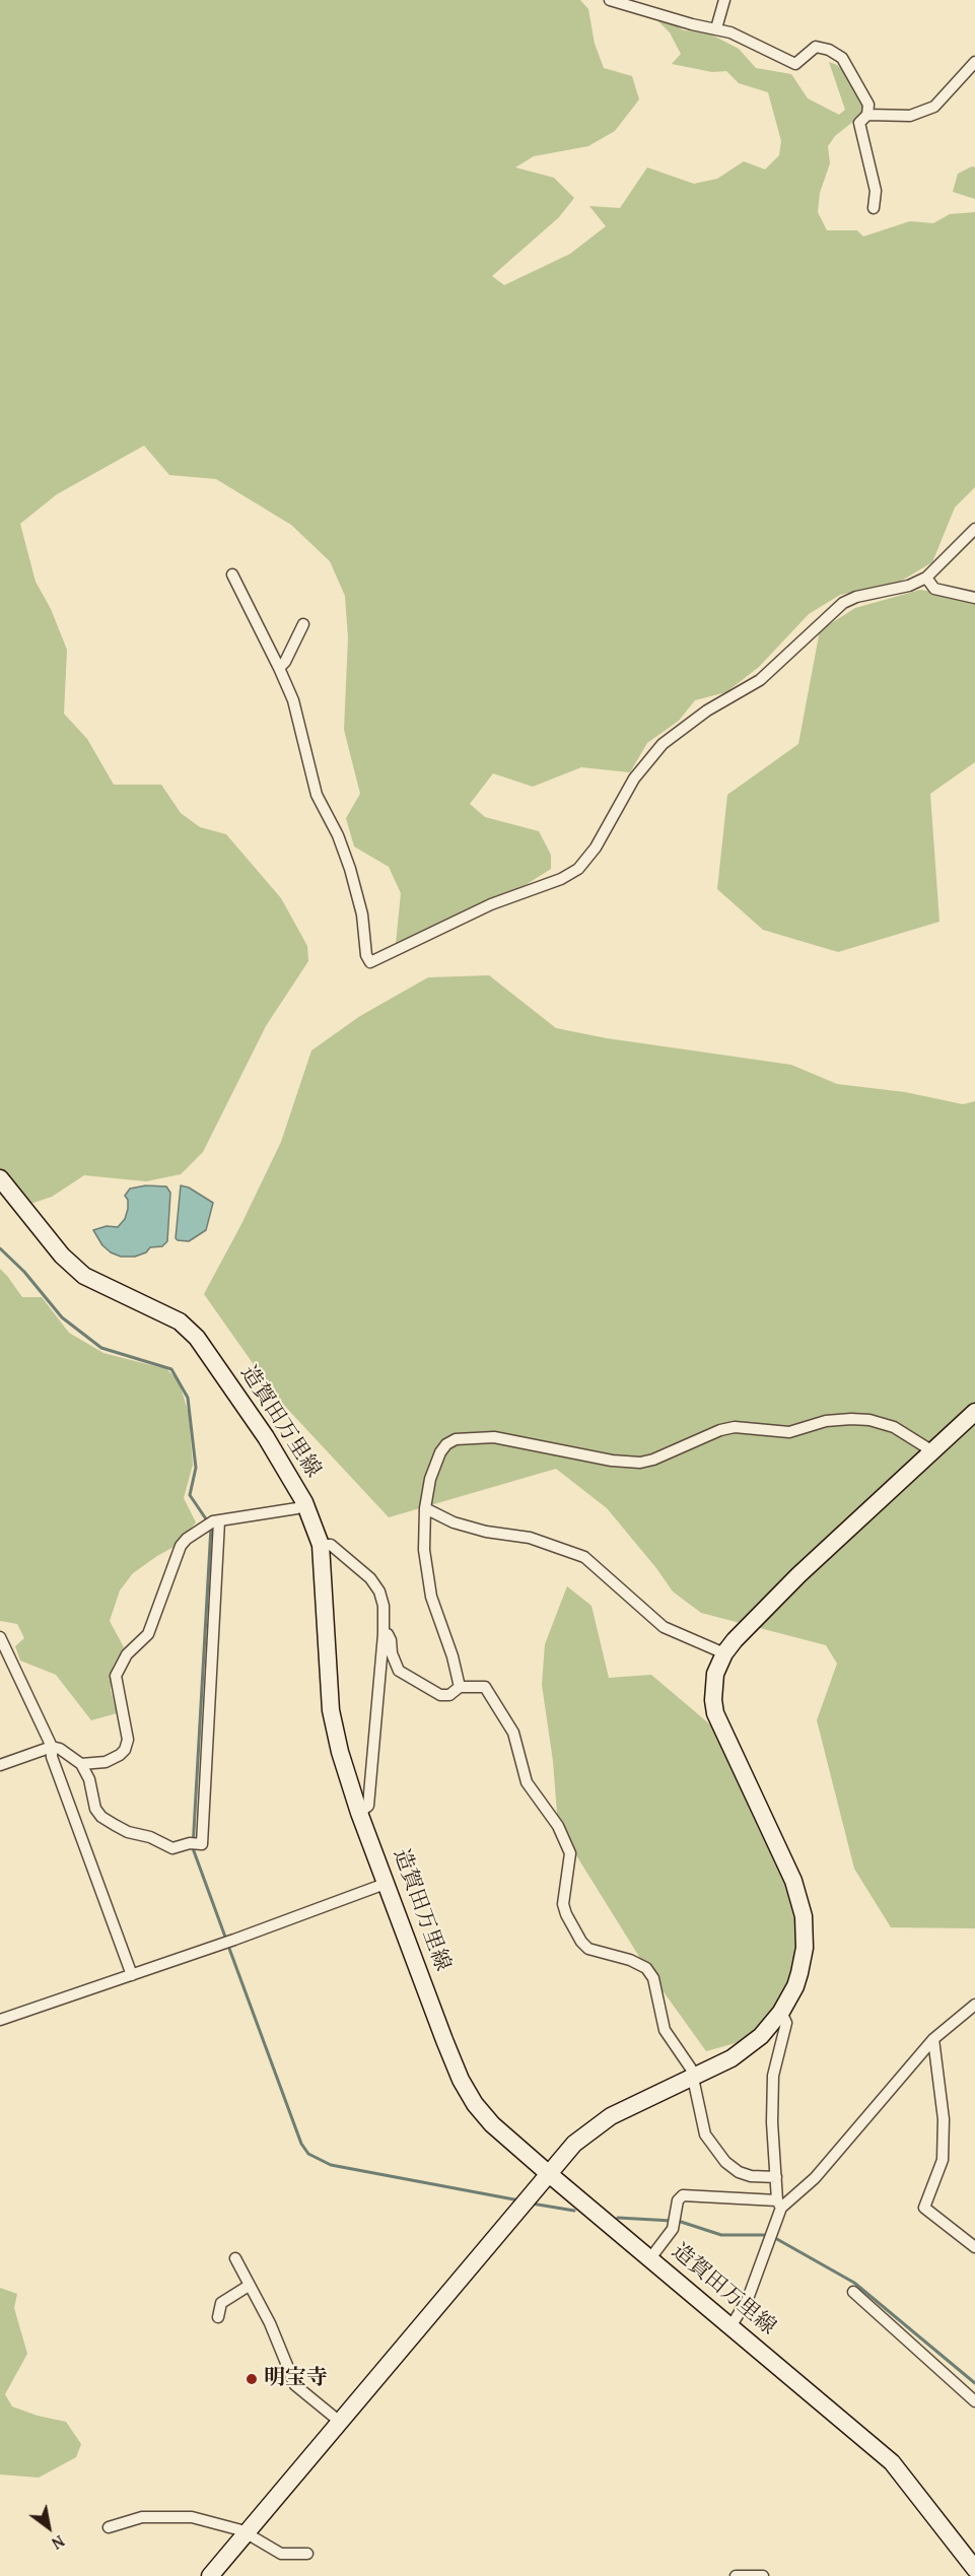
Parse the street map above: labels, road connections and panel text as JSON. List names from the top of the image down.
{
  "streets": {
    "main road": ["造賀田万里線"]
  },
  "places": ["明宝寺"],
  "north": "bottom right"
}
